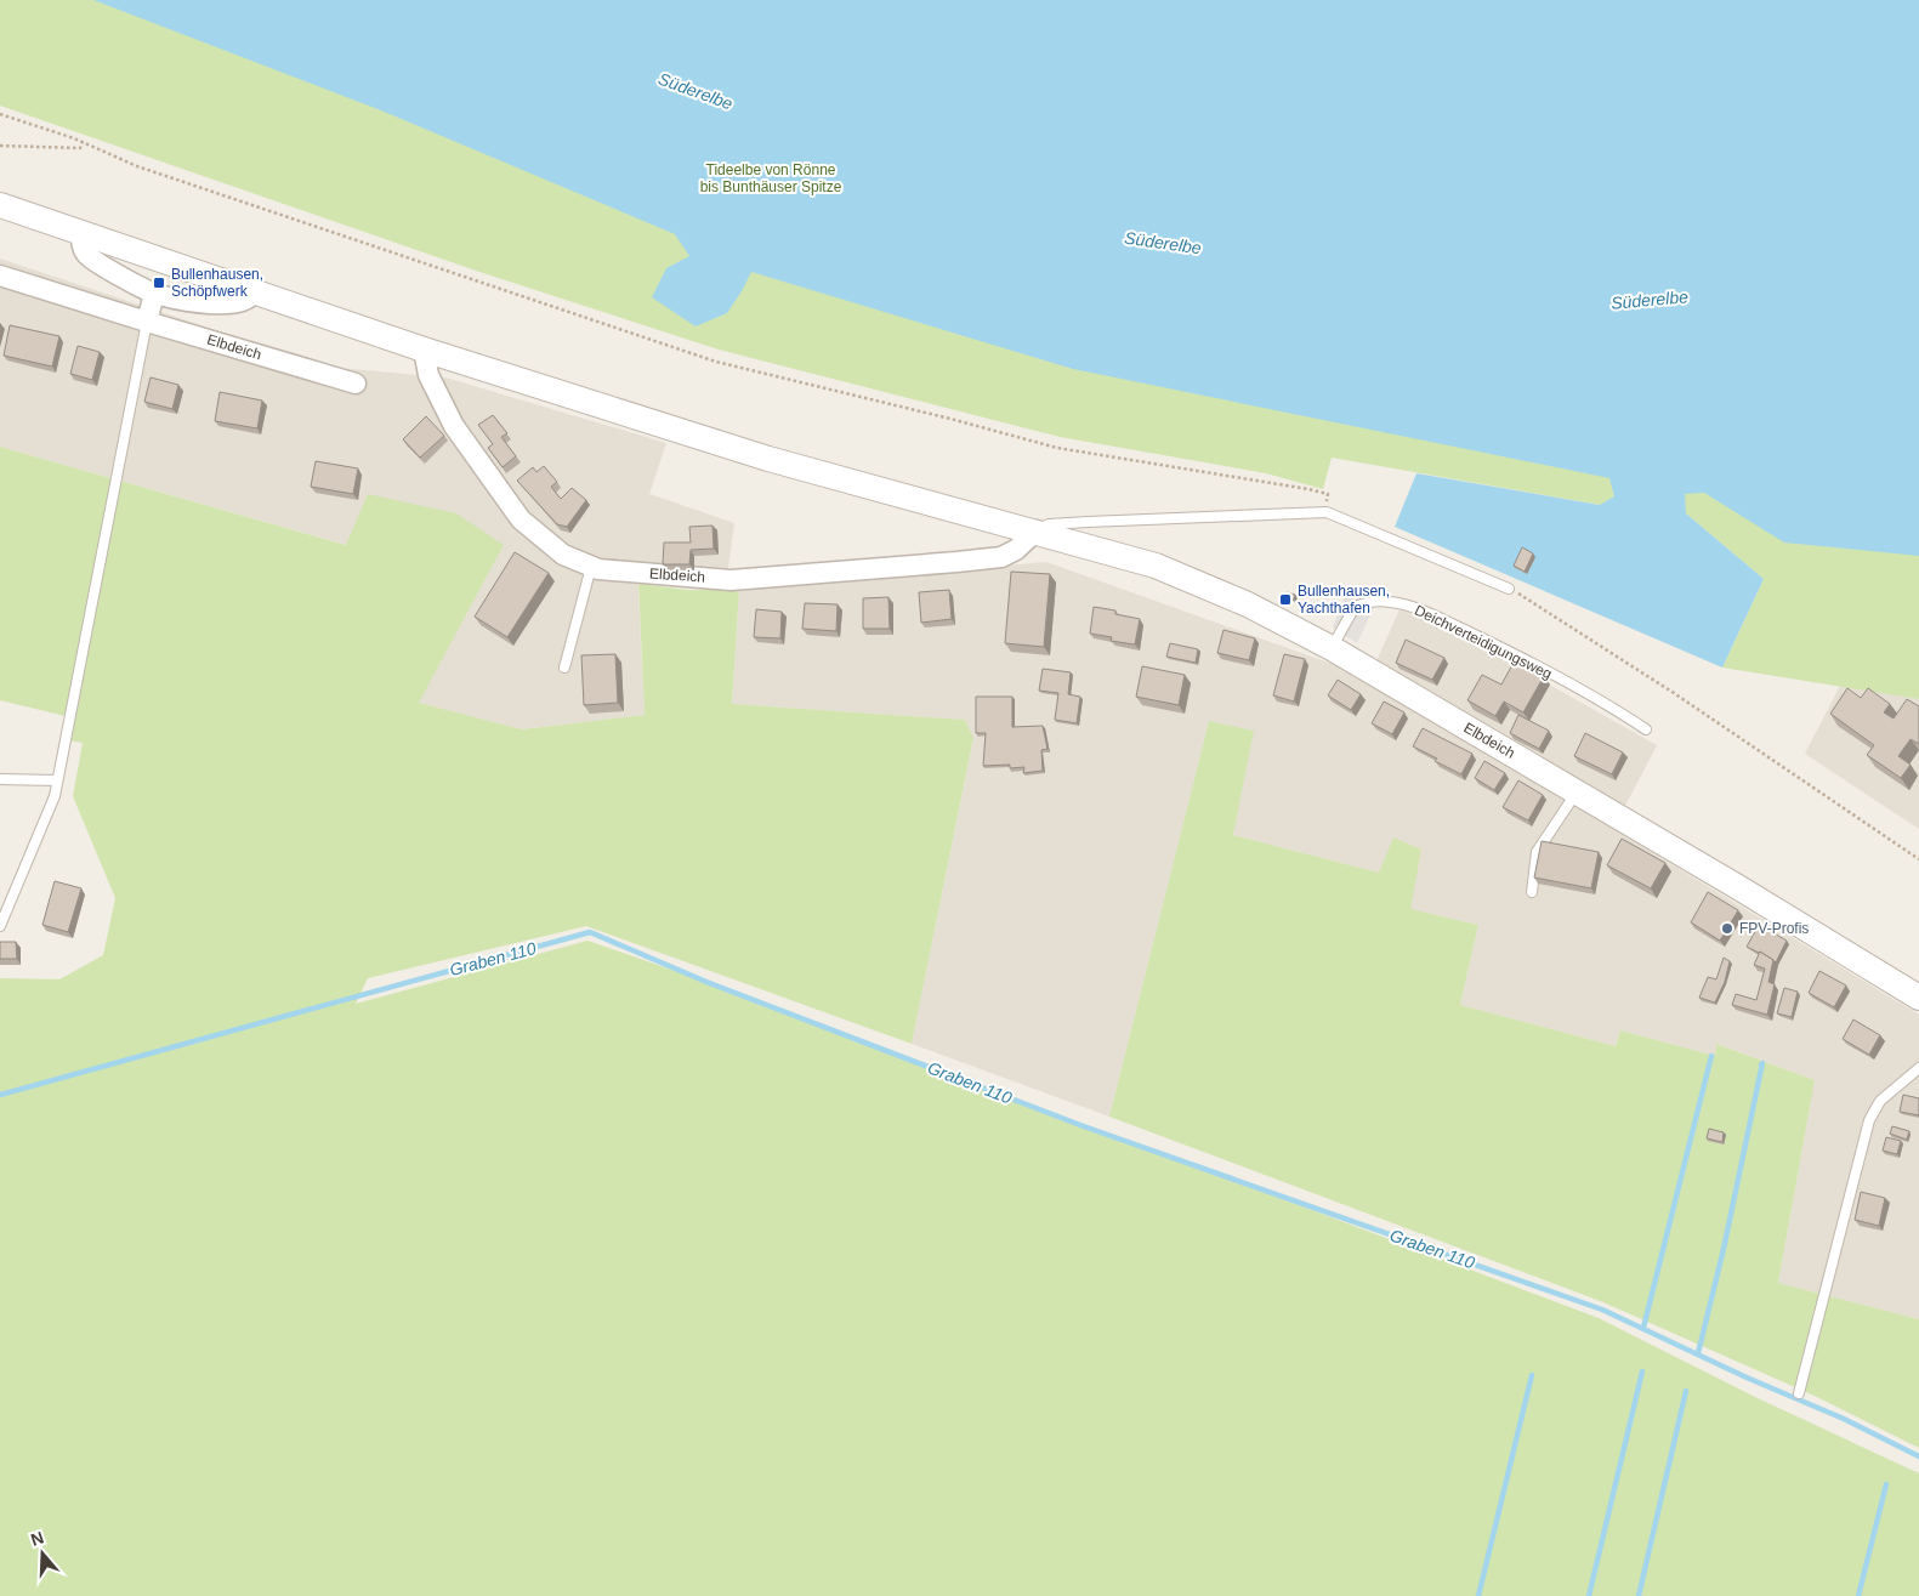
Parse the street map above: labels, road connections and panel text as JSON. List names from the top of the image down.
{
  "streets": {
    "street": ["Elbdeich"],
    "lane": ["Deichverteidigungsweg"]
  },
  "crossings": [
    ["Elbdeich", "Deichverteidigungsweg"]
  ],
  "water": ["Süderelbe", "Graben 110"],
  "parks": ["Tideelbe von Rönne bis Bunthäuser Spitze"],
  "places": {
    "transit": ["Bullenhausen, Schöpfwerk", "Bullenhausen, Yachthafen"],
    "other": ["FPV-Profis"]
  },
  "north": "top"
}
